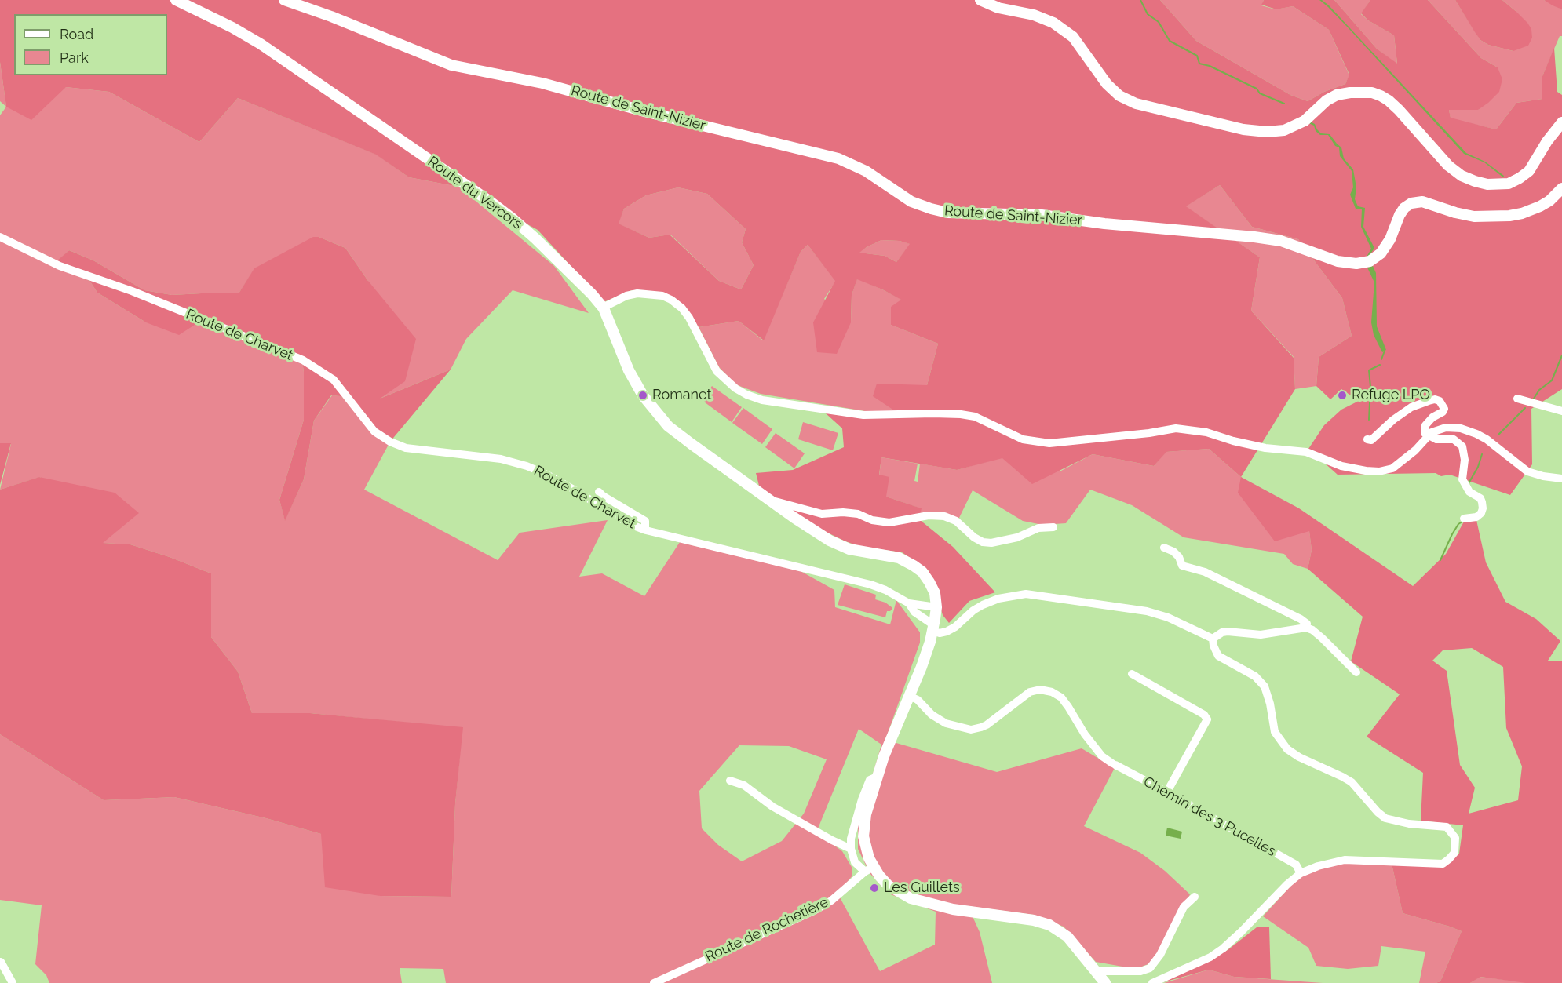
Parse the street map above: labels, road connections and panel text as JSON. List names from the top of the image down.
{
  "streets": {
    "main road": ["Route de Saint-Nizier", "Route du Vercors"],
    "street": ["Route de Charvet", "Chemin des 3 Pucelles", "Route de Rochetière"]
  },
  "crossings": [
    ["Route du Vercors", "Route de Charvet"]
  ],
  "places": ["Romanet", "Refuge LPO", "Les Guillets"],
  "legend": ["Road", "Park"]
}
